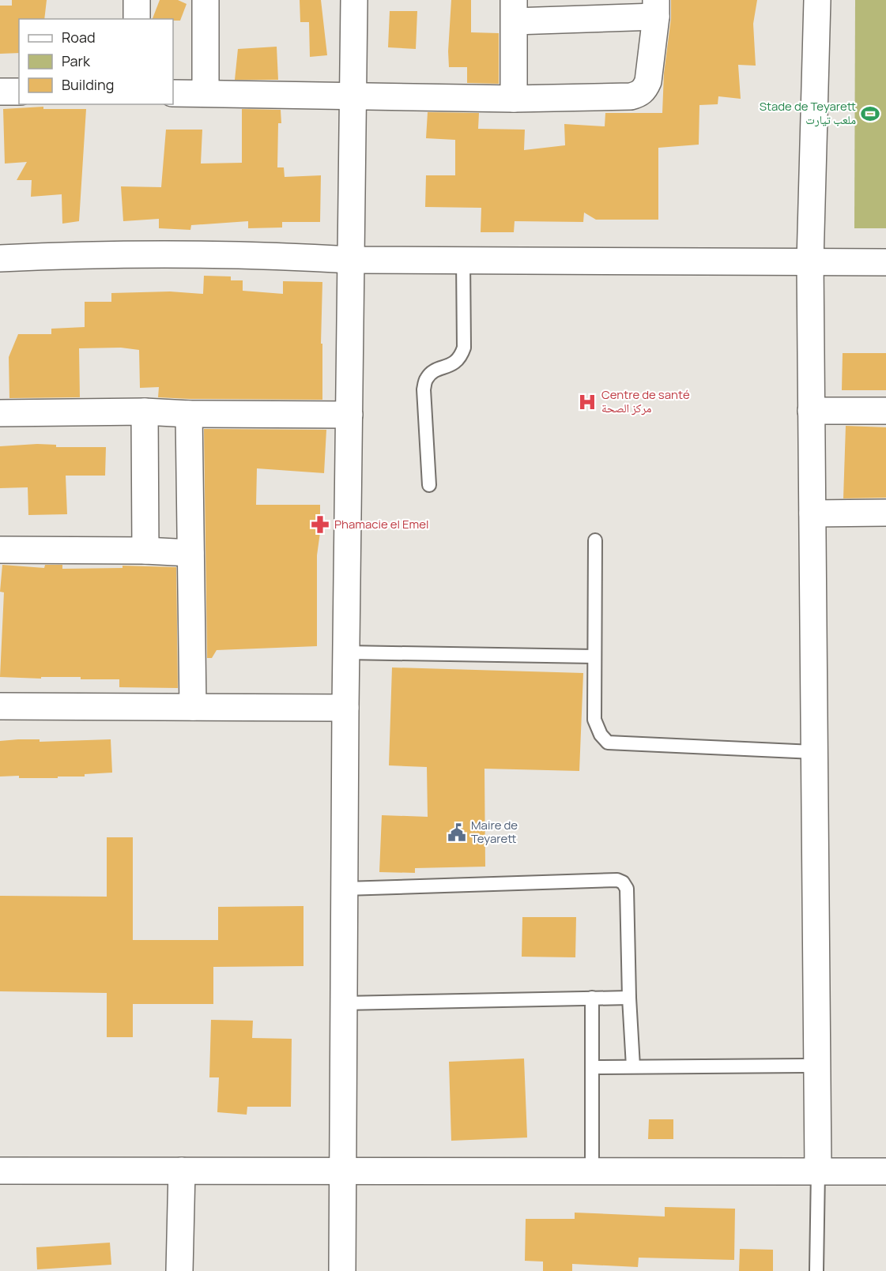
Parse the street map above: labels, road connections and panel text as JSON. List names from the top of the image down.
{
  "places": {
    "sports": ["Stade de Teyarett ملعب تيارت"],
    "hospital": ["Centre de santé مركز الصحة"],
    "pharmacy": ["Phamacie el Emel"],
    "public building": ["Maire de Teyarett"]
  },
  "legend": ["Road", "Park", "Building"]
}
